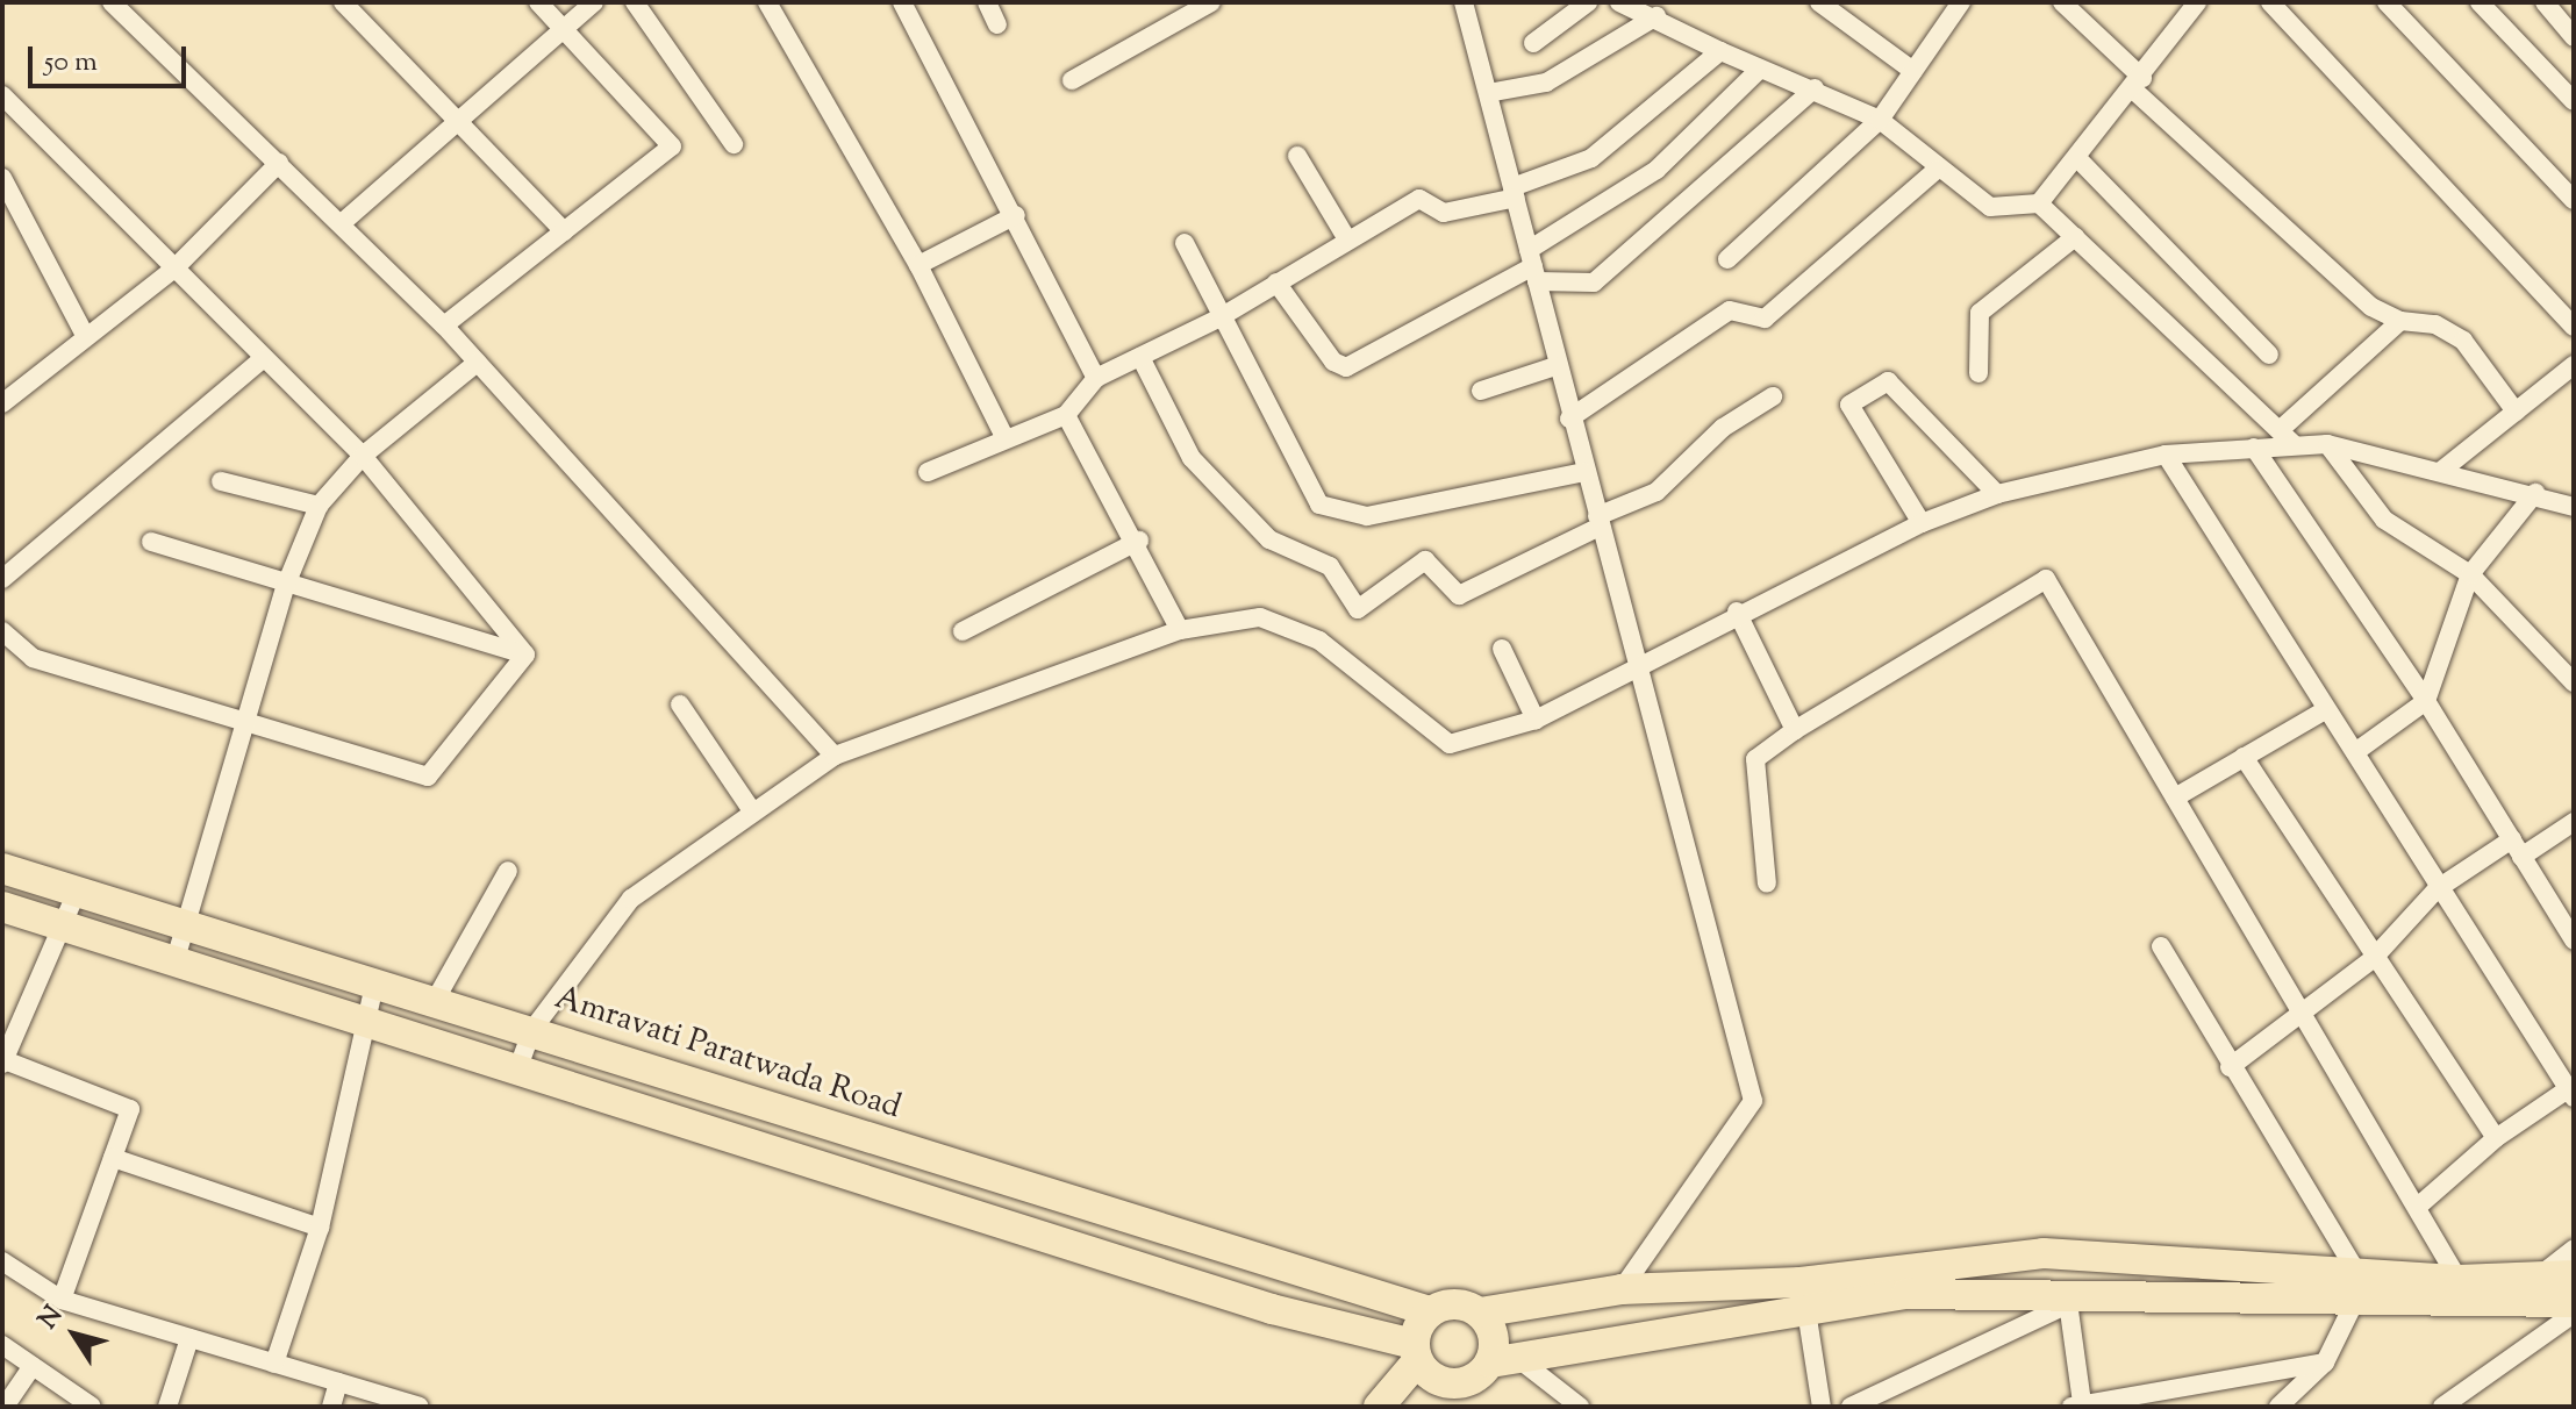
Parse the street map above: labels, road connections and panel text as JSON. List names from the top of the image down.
{
  "streets": {
    "main road": ["Amravati Paratwada Road"]
  },
  "scale_bar": "50 m",
  "north": "top left"
}
